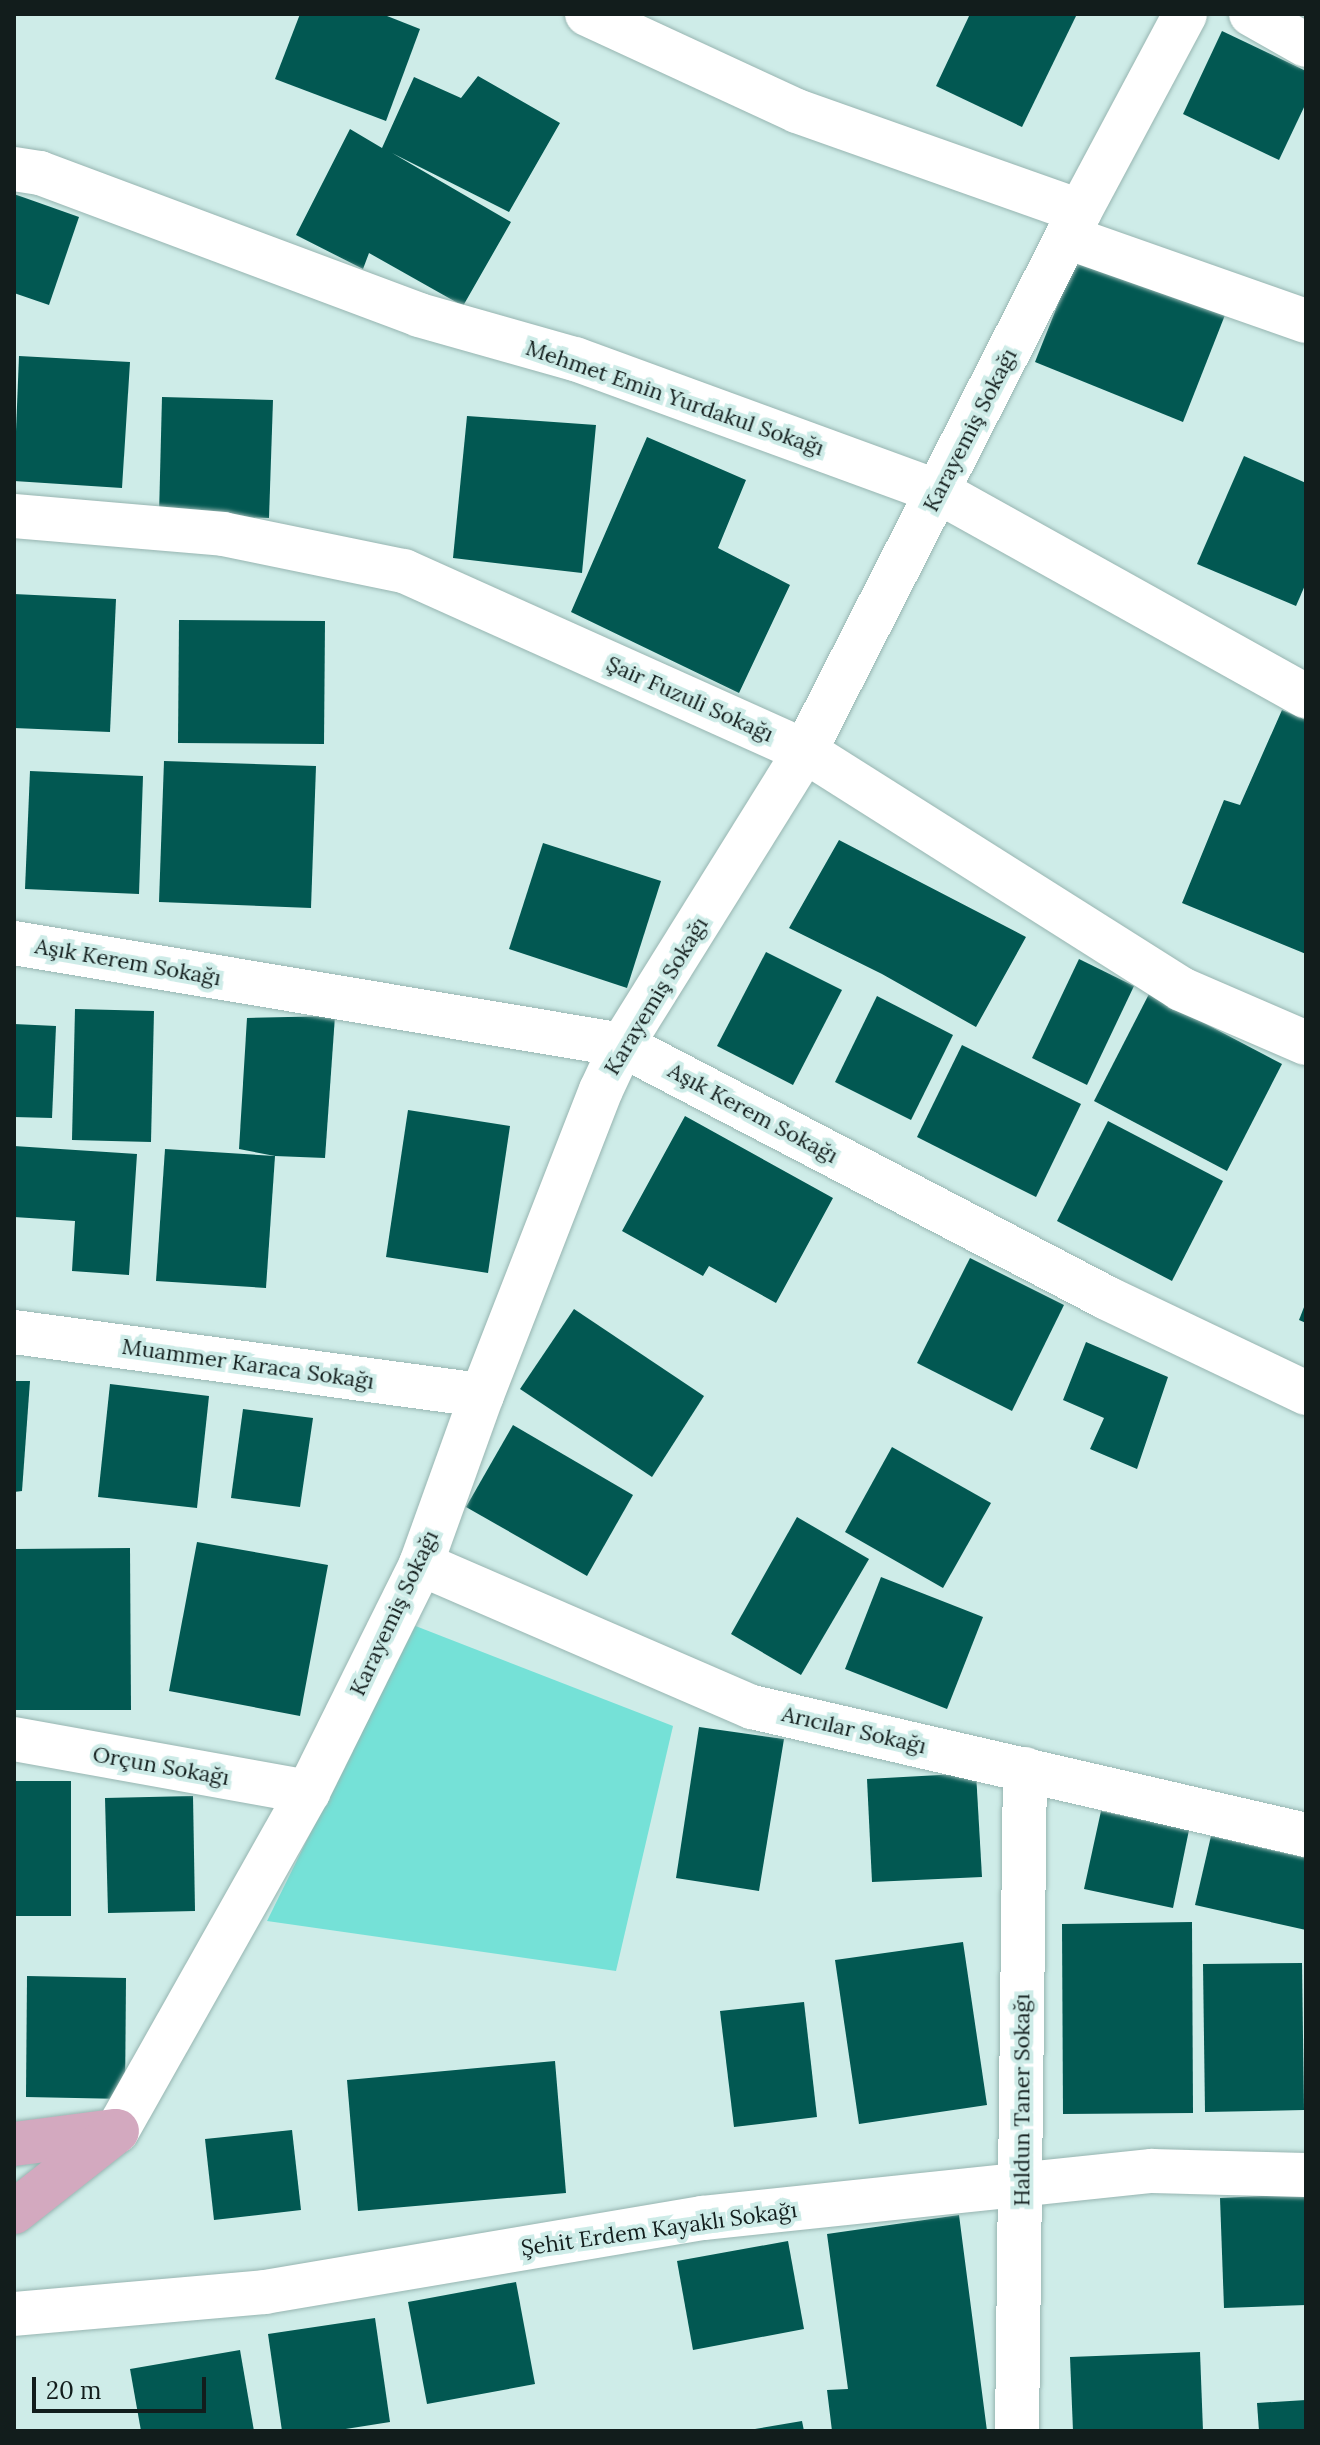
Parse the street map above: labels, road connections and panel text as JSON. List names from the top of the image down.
{
  "streets": {
    "street": [
      "Mehmet Emin Yurdakul Sokağı",
      "Karayemiş Sokağı",
      "Şair Fuzuli Sokağı",
      "Aşık Kerem Sokağı",
      "Muammer Karaca Sokağı",
      "Arıcılar Sokağı",
      "Orçun Sokağı",
      "Haldun Taner Sokağı",
      "Şehit Erdem Kayaklı Sokağı"
    ]
  },
  "crossings": [
    ["Mehmet Emin Yurdakul Sokağı", "Karayemiş Sokağı"],
    ["Karayemiş Sokağı", "Şair Fuzuli Sokağı"],
    ["Karayemiş Sokağı", "Aşık Kerem Sokağı"],
    ["Karayemiş Sokağı", "Muammer Karaca Sokağı"],
    ["Karayemiş Sokağı", "Arıcılar Sokağı"],
    ["Karayemiş Sokağı", "Orçun Sokağı"],
    ["Arıcılar Sokağı", "Haldun Taner Sokağı"],
    ["Haldun Taner Sokağı", "Şehit Erdem Kayaklı Sokağı"]
  ],
  "scale_bar": "20 m"
}
